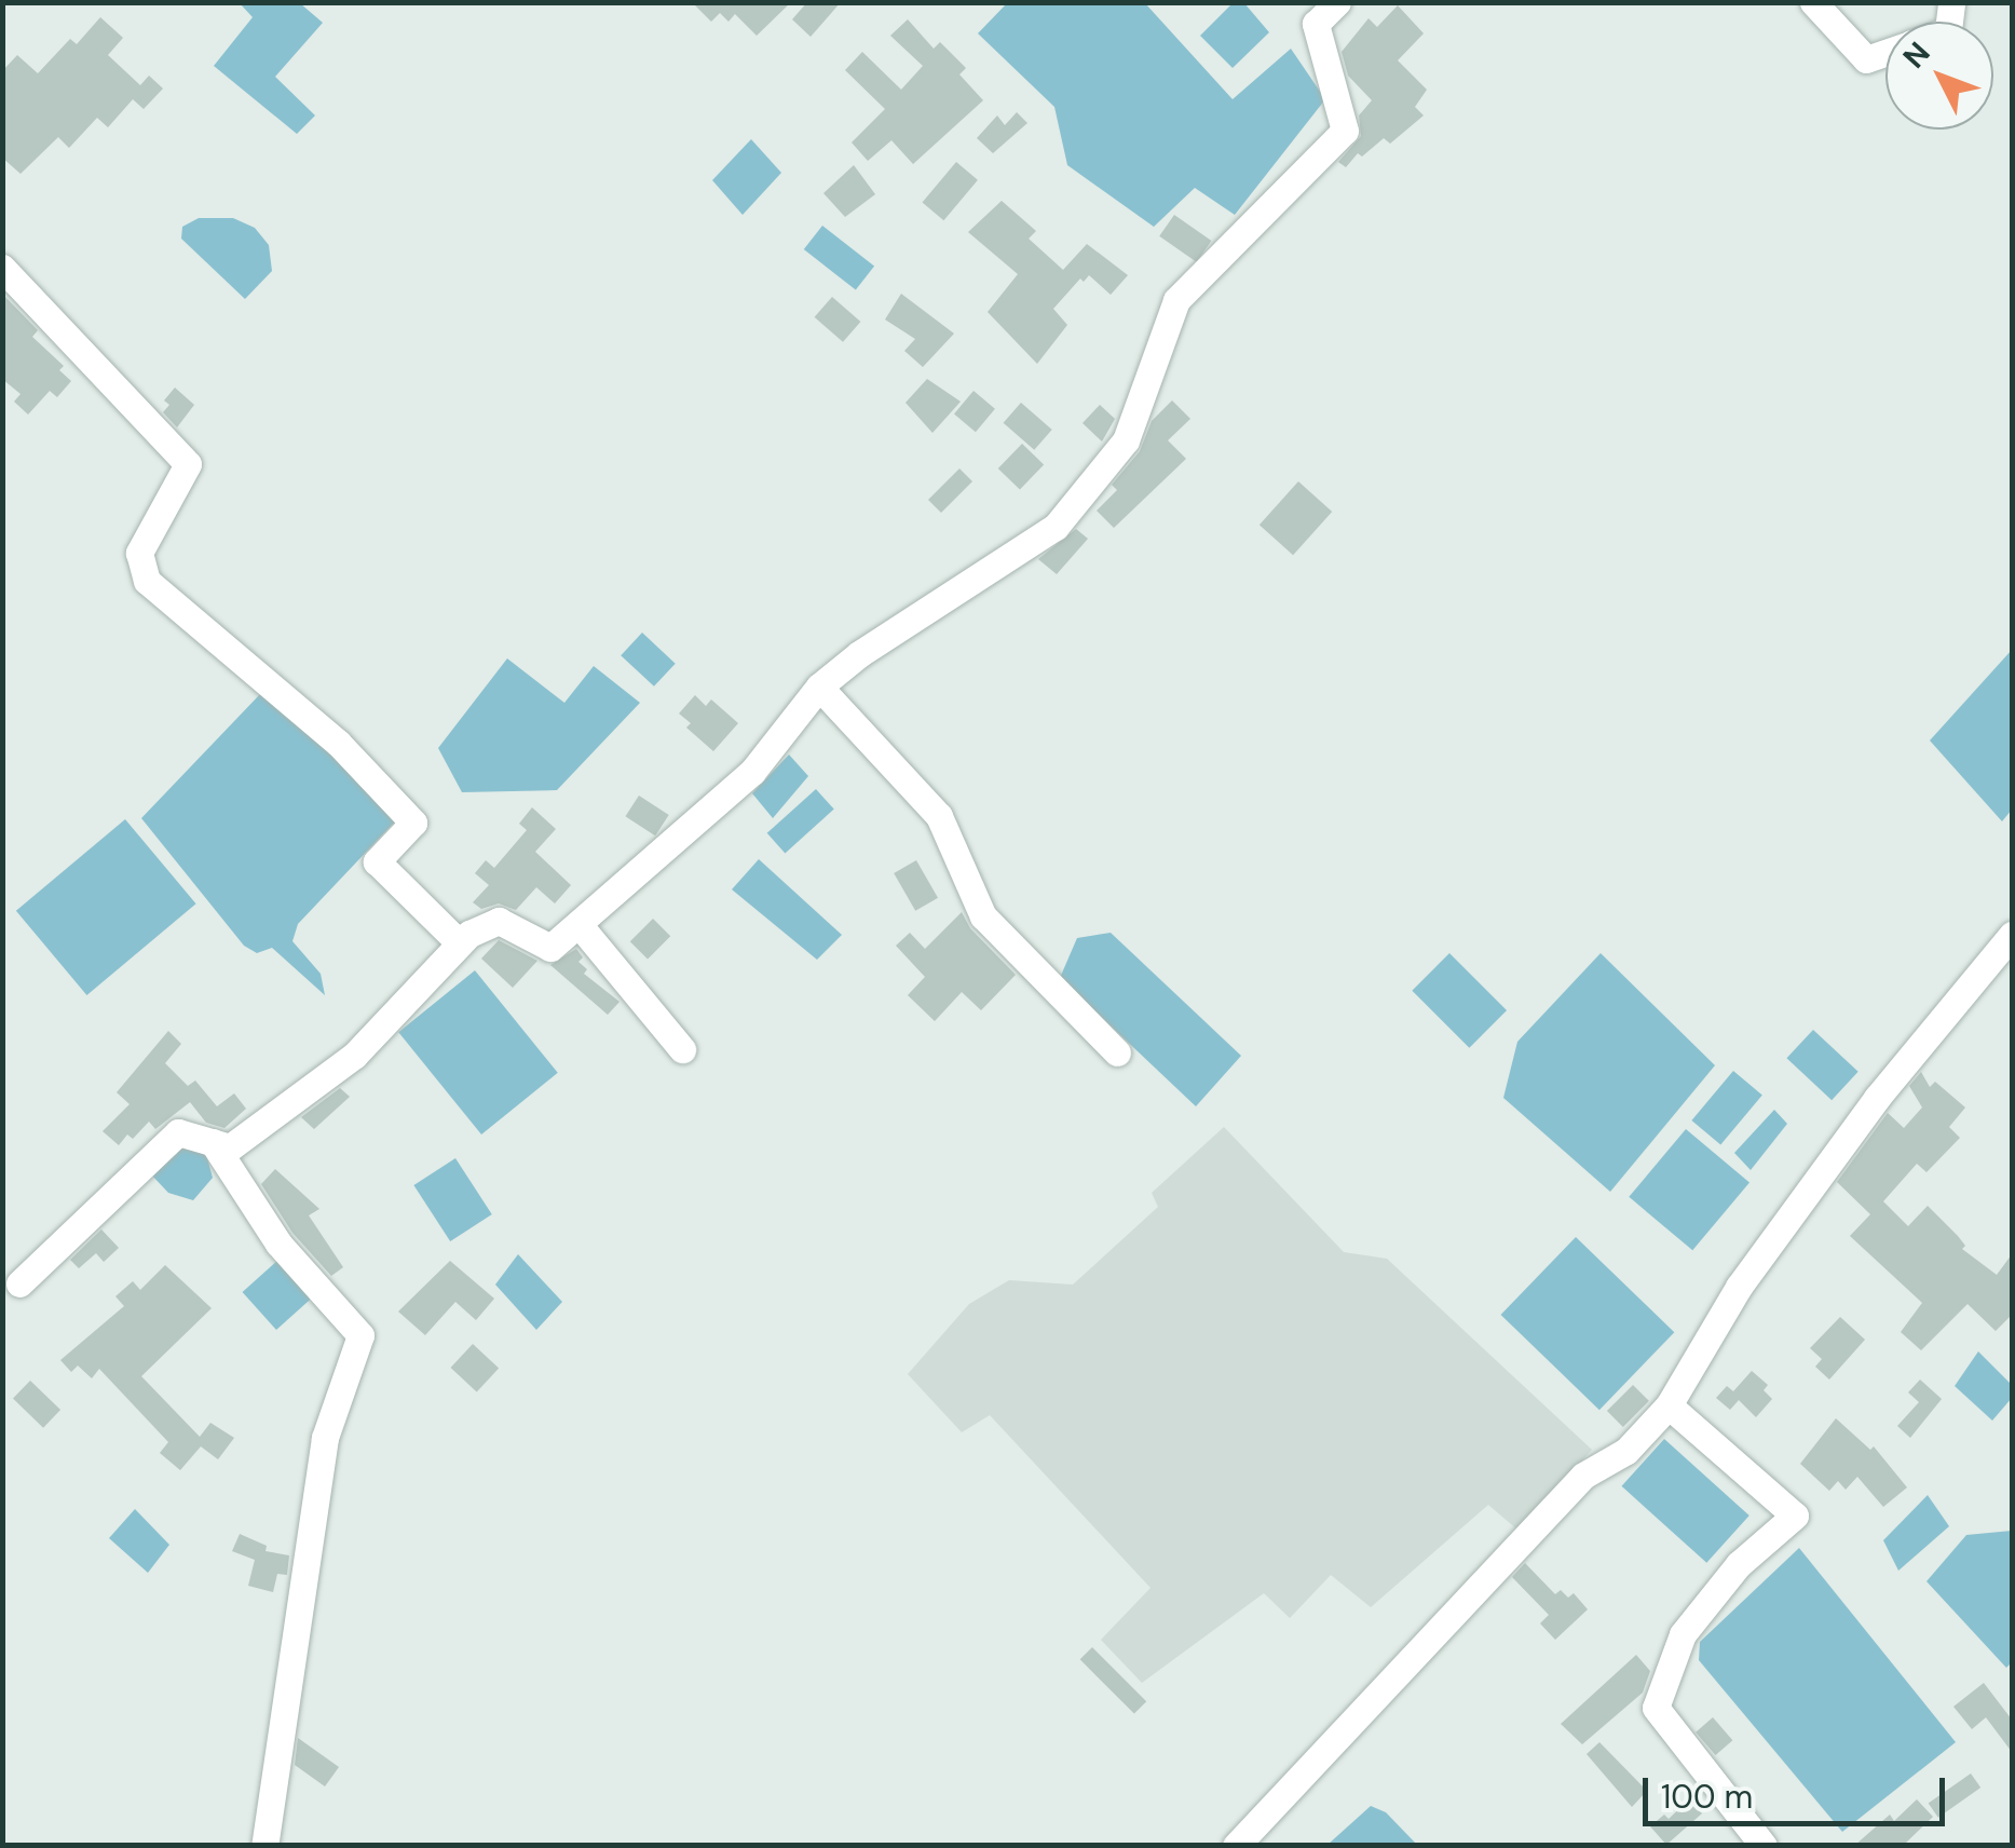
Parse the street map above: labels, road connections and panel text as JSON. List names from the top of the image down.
{
  "scale_bar": "100 m",
  "north": "top left"
}
